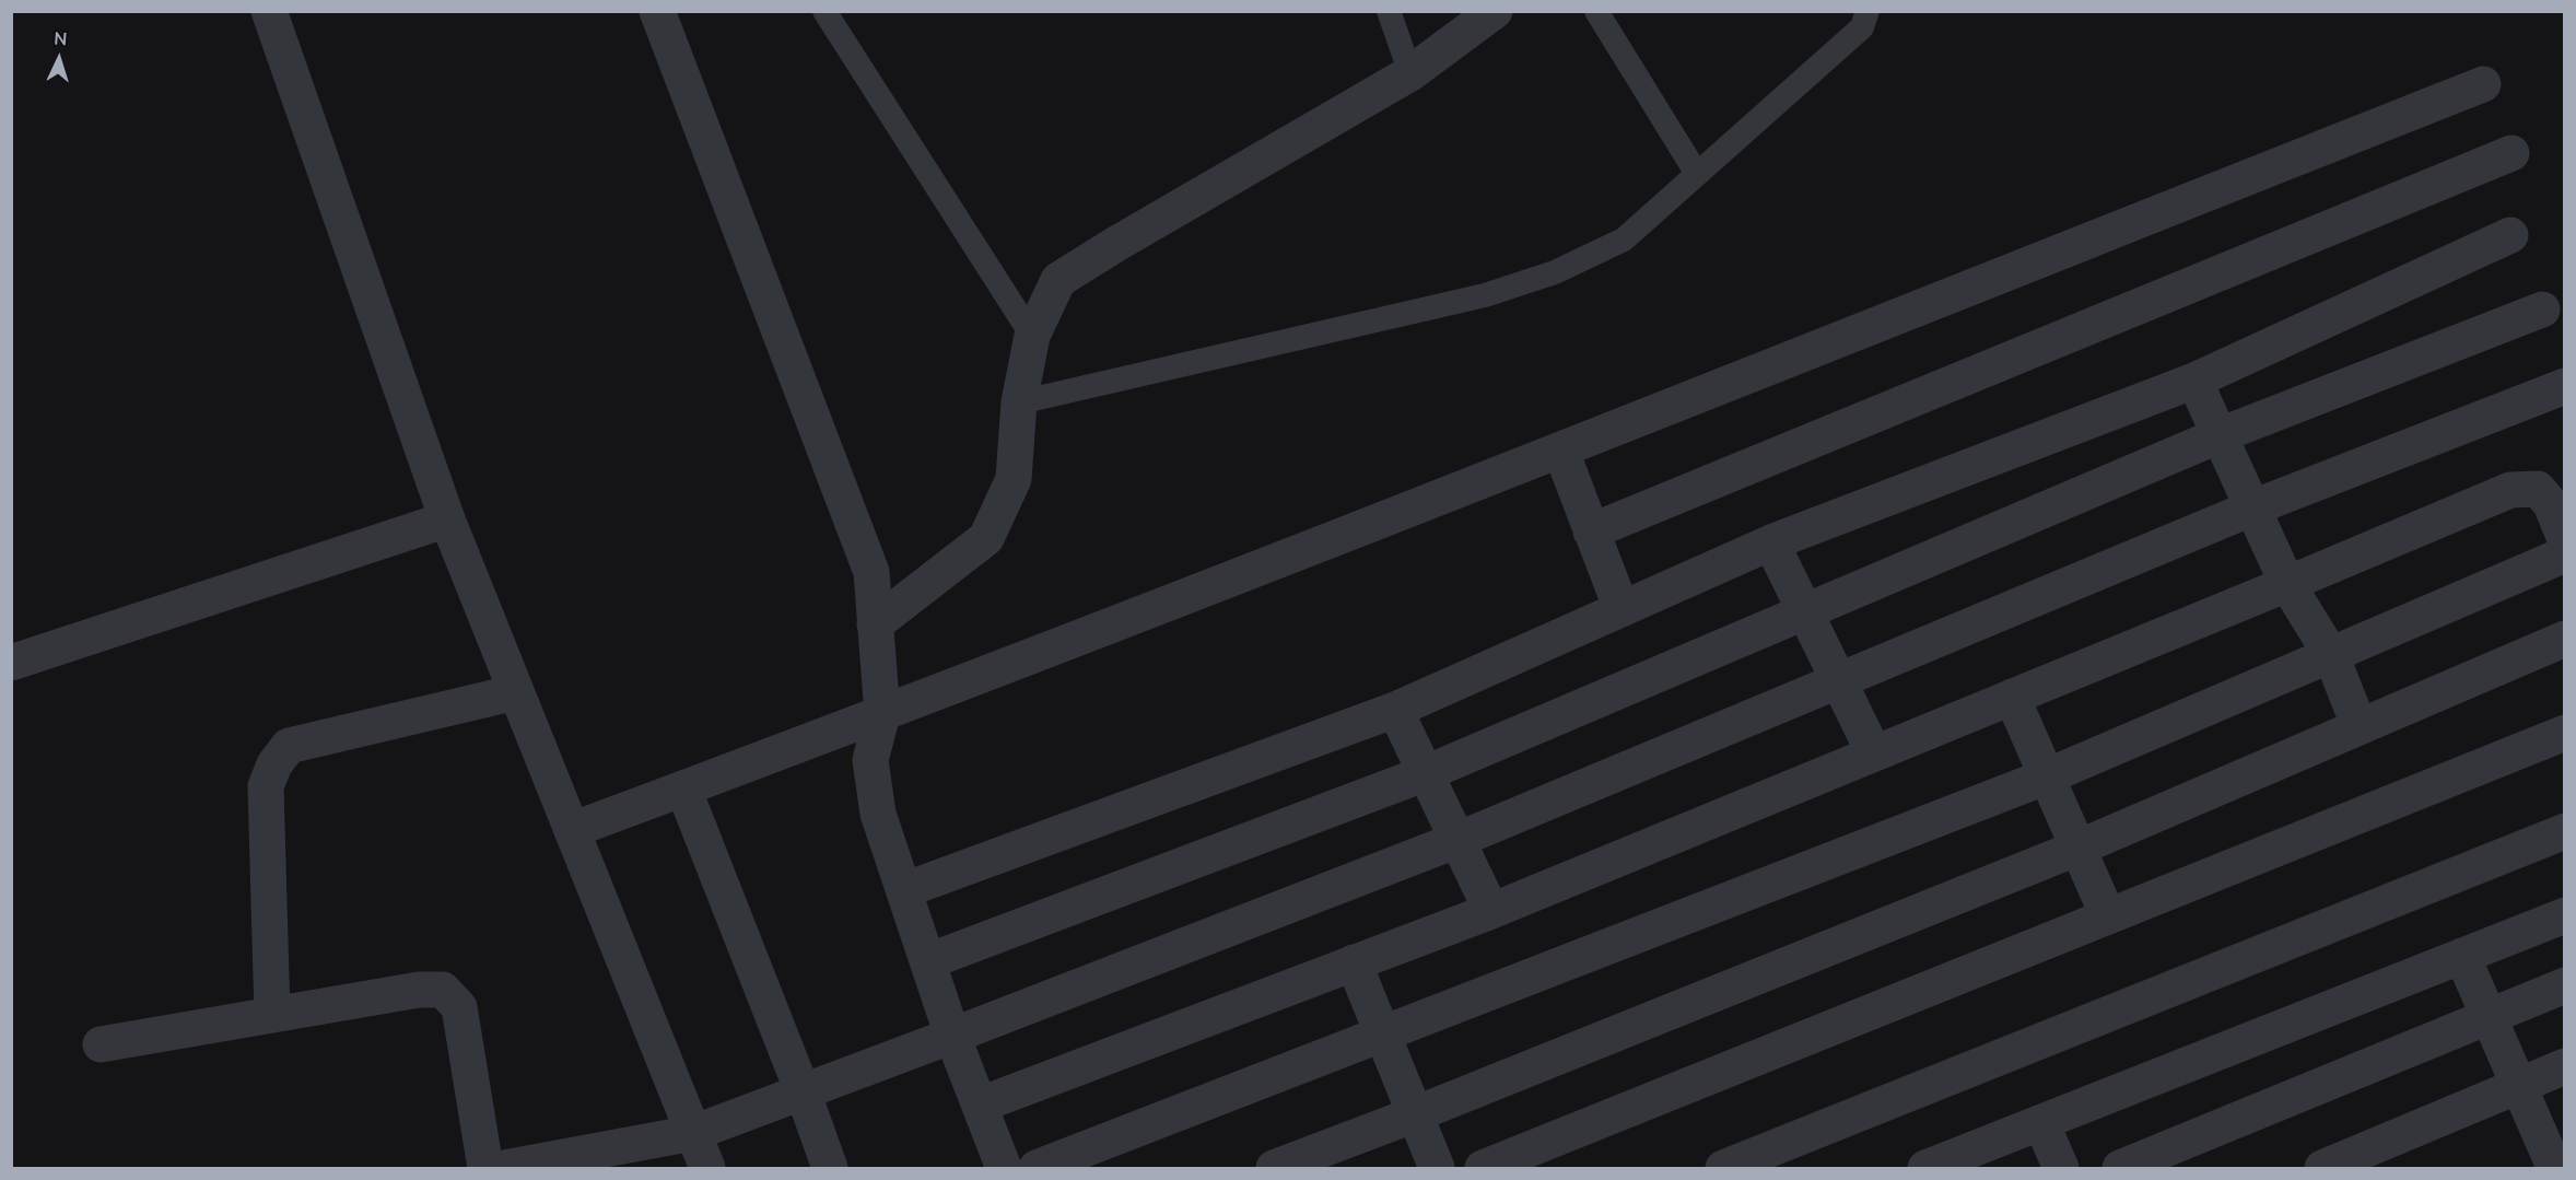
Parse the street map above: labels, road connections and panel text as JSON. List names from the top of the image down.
{
  "north": "top"
}
